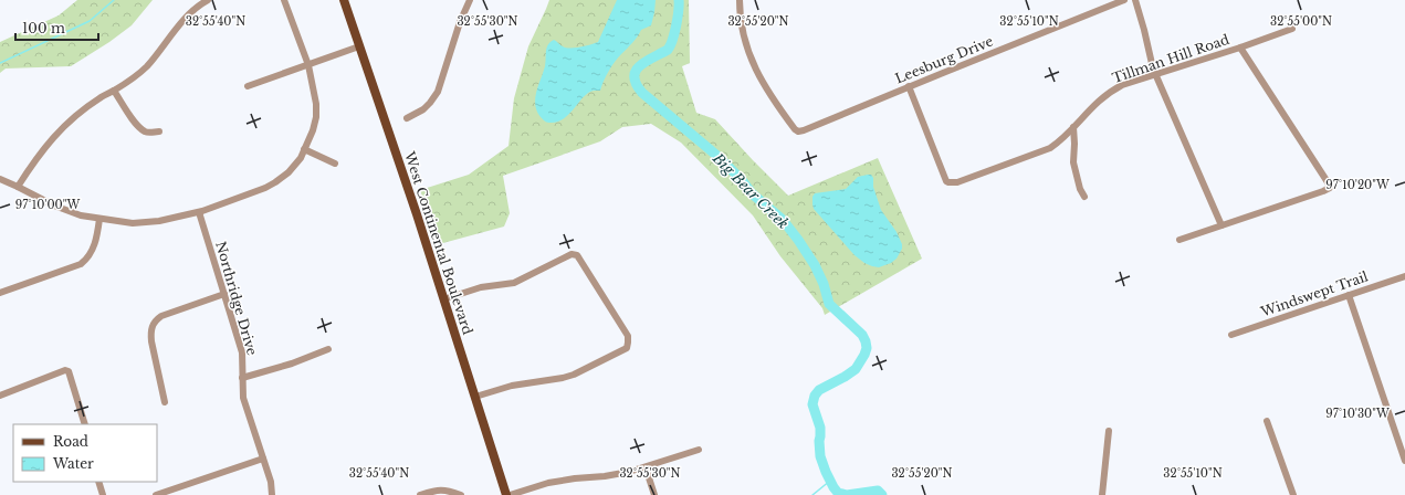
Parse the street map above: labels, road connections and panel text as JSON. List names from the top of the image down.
{
  "streets": {
    "main road": ["West Continental Boulevard"],
    "street": [
      "Tillman Hill Road",
      "Leesburg Drive",
      "Windswept Trail",
      "Northridge Drive"
    ]
  },
  "crossings": [
    ["Tillman Hill Road", "Leesburg Drive"]
  ],
  "water": ["Big Bear Creek"],
  "legend": ["Road", "Water"],
  "scale_bar": "100 m",
  "coordinates": [
    "32°55'40\"N",
    "32°55'30\"N",
    "32°55'20\"N",
    "32°55'10\"N",
    "32°55'00\"N",
    "97°10'20\"W",
    "97°10'00\"W",
    "97°10'30\"W"
  ]
}
